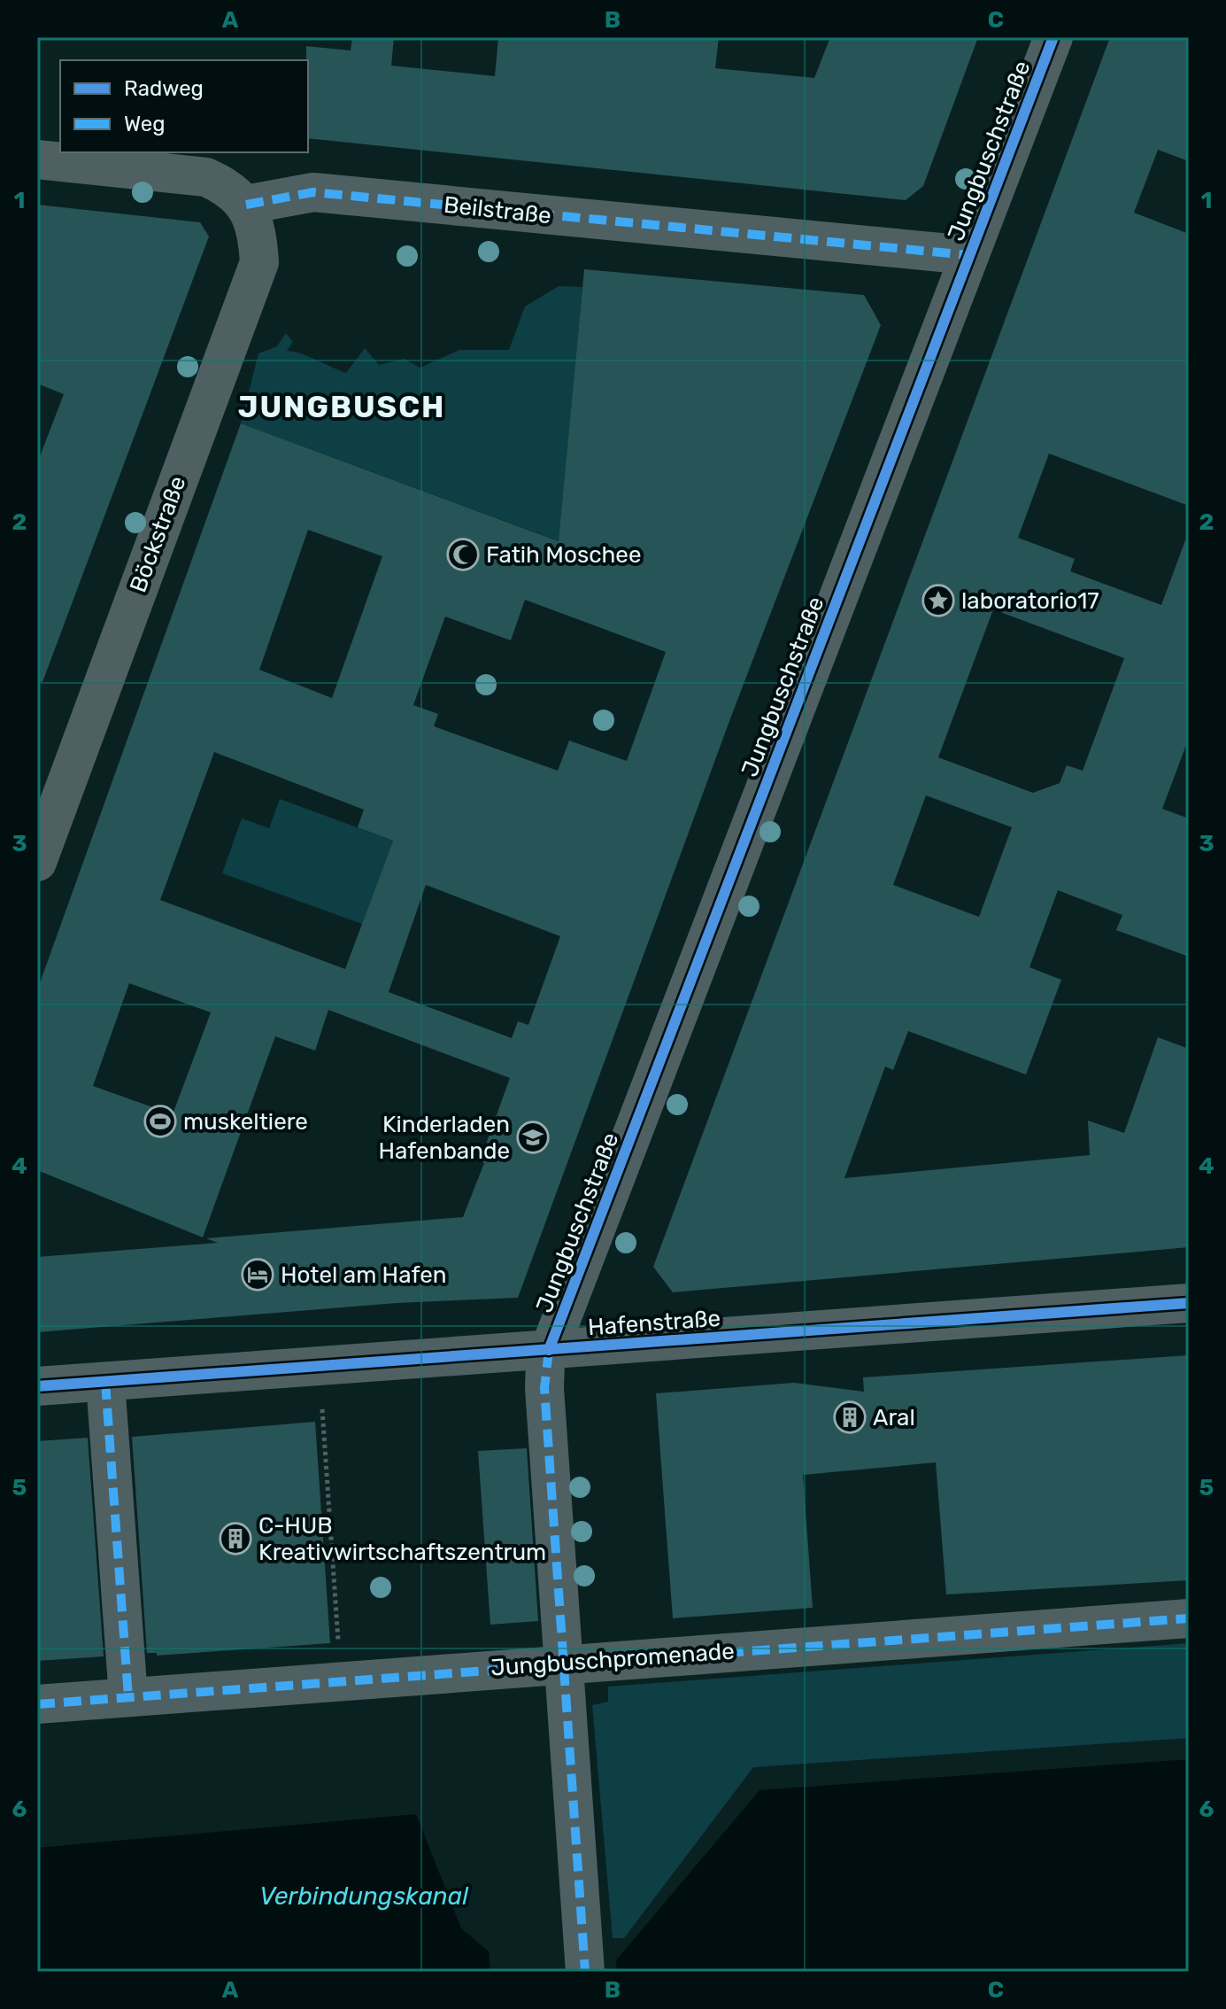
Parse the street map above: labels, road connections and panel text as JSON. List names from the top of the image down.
{
  "streets": {
    "street": [
      "Jungbuschstraße",
      "Beilstraße",
      "Böckstraße",
      "Hafenstraße",
      "Jungbuschpromenade"
    ]
  },
  "crossings": [
    ["Jungbuschstraße", "Beilstraße"],
    ["Jungbuschstraße", "Hafenstraße"],
    ["Jungbuschstraße", "Jungbuschpromenade"],
    ["Beilstraße", "Böckstraße"]
  ],
  "districts": ["JUNGBUSCH"],
  "water": ["Verbindungskanal"],
  "places": {
    "mosque": ["Fatih Moschee"],
    "place": ["laboratorio17"],
    "sports": ["muskeltiere"],
    "school or university": ["Kinderladen Hafenbande"],
    "hotel": ["Hotel am Hafen"],
    "building": ["Aral", "C-HUB Kreativwirtschaftszentrum"]
  },
  "legend": ["Radweg", "Weg"],
  "grid": {
    "columns": ["A", "B", "C"],
    "rows": [
      "1",
      "2",
      "3",
      "4",
      "5",
      "6"
    ]
  }
}
